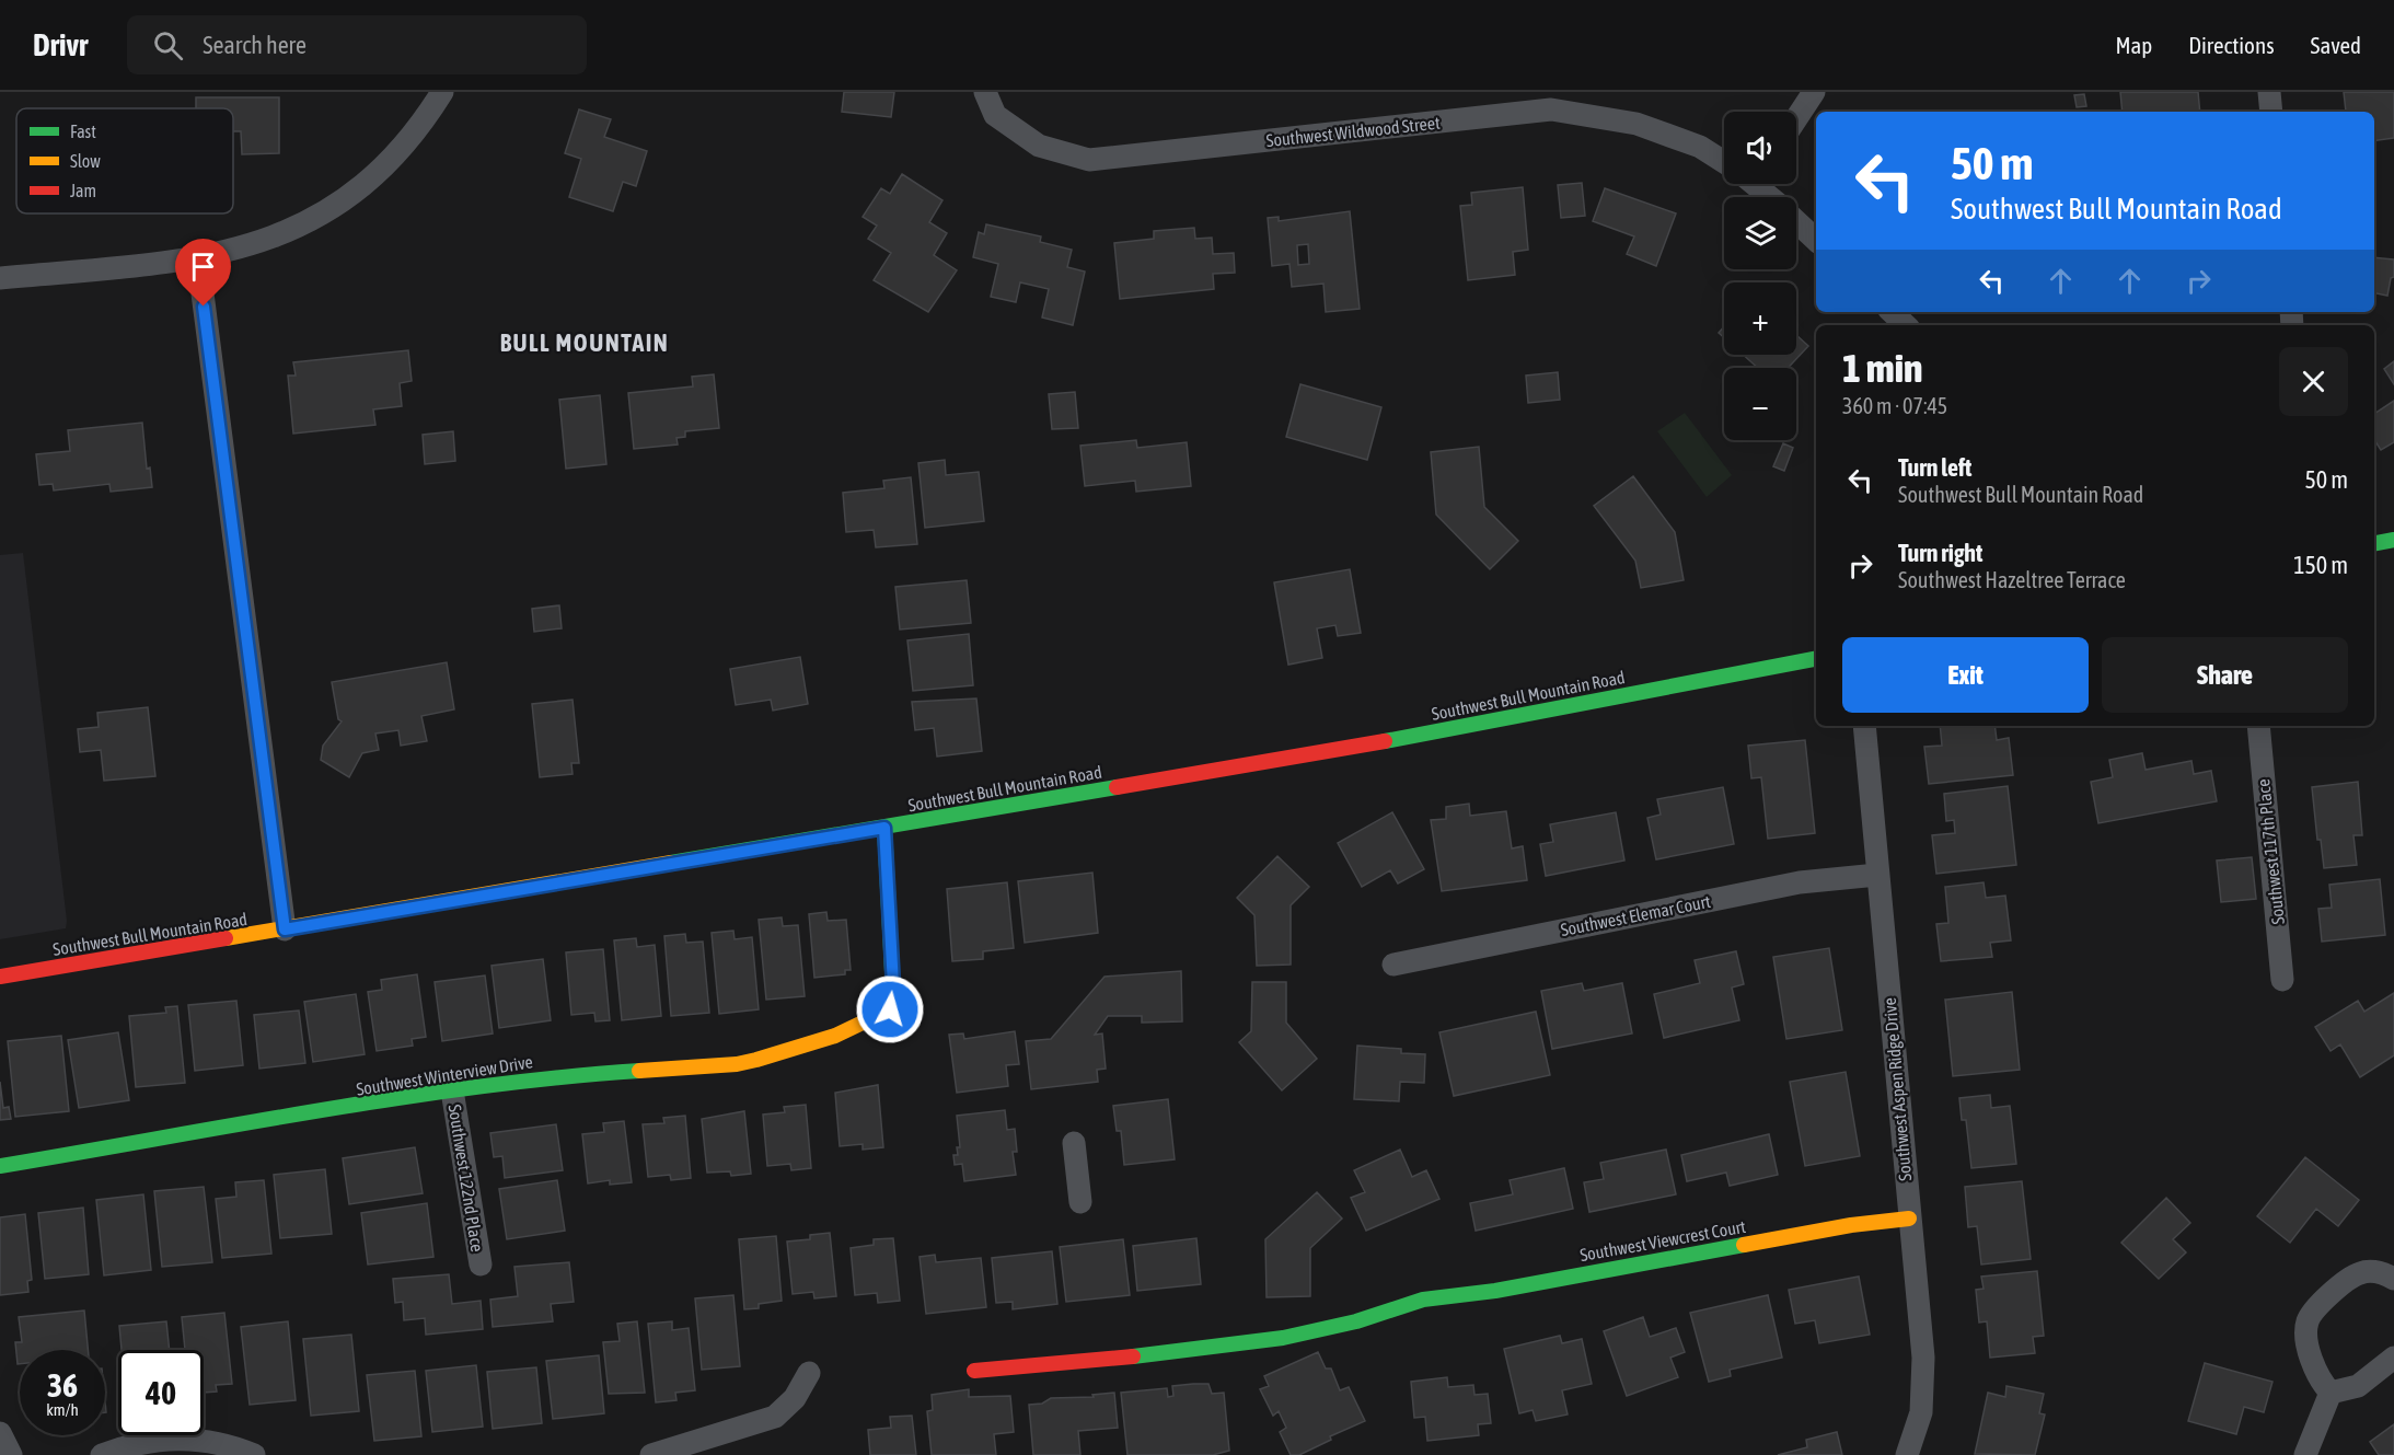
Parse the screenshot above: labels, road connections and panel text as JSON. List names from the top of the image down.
{
  "streets": {
    "street": [
      "Southwest Wildwood Street",
      "Southwest Bull Mountain Road",
      "Southwest 117th Place",
      "Southwest Elemar Court",
      "Southwest Winterview Drive",
      "Southwest Aspen Ridge Drive",
      "Southwest 122nd Place",
      "Southwest Viewcrest Court"
    ]
  },
  "crossings": [
    ["Southwest Bull Mountain Road", "Southwest Winterview Drive"],
    ["Southwest Elemar Court", "Southwest Aspen Ridge Drive"],
    ["Southwest Winterview Drive", "Southwest 122nd Place"],
    ["Southwest Aspen Ridge Drive", "Southwest Viewcrest Court"]
  ],
  "districts": ["BULL MOUNTAIN"],
  "legend": ["Fast", "Slow", "Jam"],
  "page": {
    "header": "Drivr",
    "search": "Search here",
    "nav": ["Map", "Directions", "Saved"],
    "map_buttons": ["+", "−"],
    "turn": ["50 m", "Southwest Bull Mountain Road"],
    "heading": ["1 min", "360 m · 07:45"],
    "list": [
      {
        "name": "Turn left",
        "note": "Southwest Bull Mountain Road",
        "value": "50 m"
      },
      {
        "name": "Turn right",
        "note": "Southwest Hazeltree Terrace",
        "value": "150 m"
      }
    ],
    "buttons": ["Exit", "Share"],
    "speed": "36 km/h",
    "limit": "40"
  }
}
